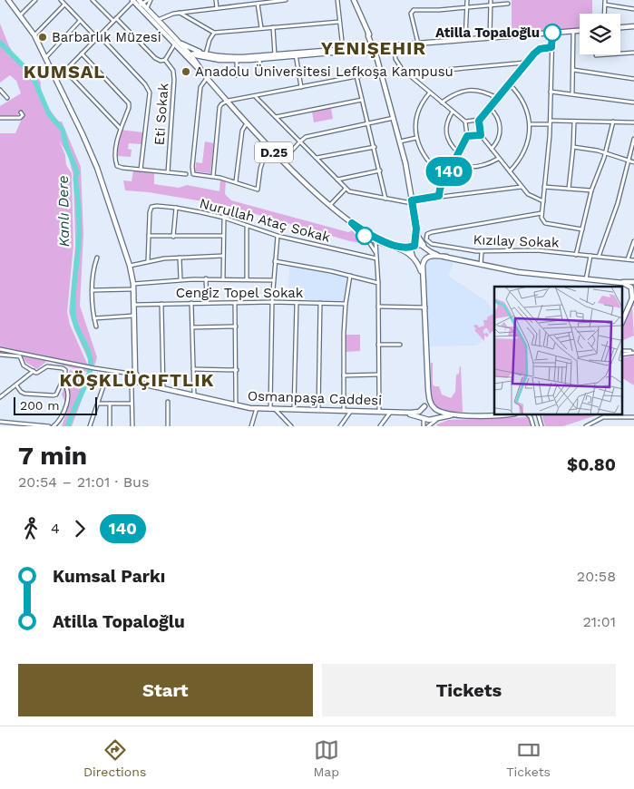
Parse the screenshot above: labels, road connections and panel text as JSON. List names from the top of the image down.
{
  "streets": {
    "main road": ["D.25", "Osmanpaşa Caddesi"],
    "street": [
      "Eti Sokak",
      "Nurullah Ataç Sokak",
      "Kızılay Sokak",
      "Cengiz Topel Sokak"
    ]
  },
  "districts": ["YENIŞEHIR", "KUMSAL", "KÖŞKLÜÇIFTLIK"],
  "water": ["Kanlı Dere"],
  "places": ["Atilla Topaloğlu", "Barbarlık Müzesi", "Anadolu Üniversitesi Lefkoşa Kampusu"],
  "lines": ["bus line 140"],
  "scale_bar": "200 m",
  "page": {
    "on_map": "140",
    "scale": "200 m",
    "heading": ["7 min", "20:54 – 21:01 · Bus", "$0.80"],
    "legs": ["4", "140"],
    "list": [
      {
        "name": "Kumsal Parkı",
        "value": "20:58"
      },
      {
        "name": "Atilla Topaloğlu",
        "value": "21:01"
      }
    ],
    "buttons": ["Start", "Tickets"],
    "tabs": ["Directions", "Map", "Tickets"]
  }
}
